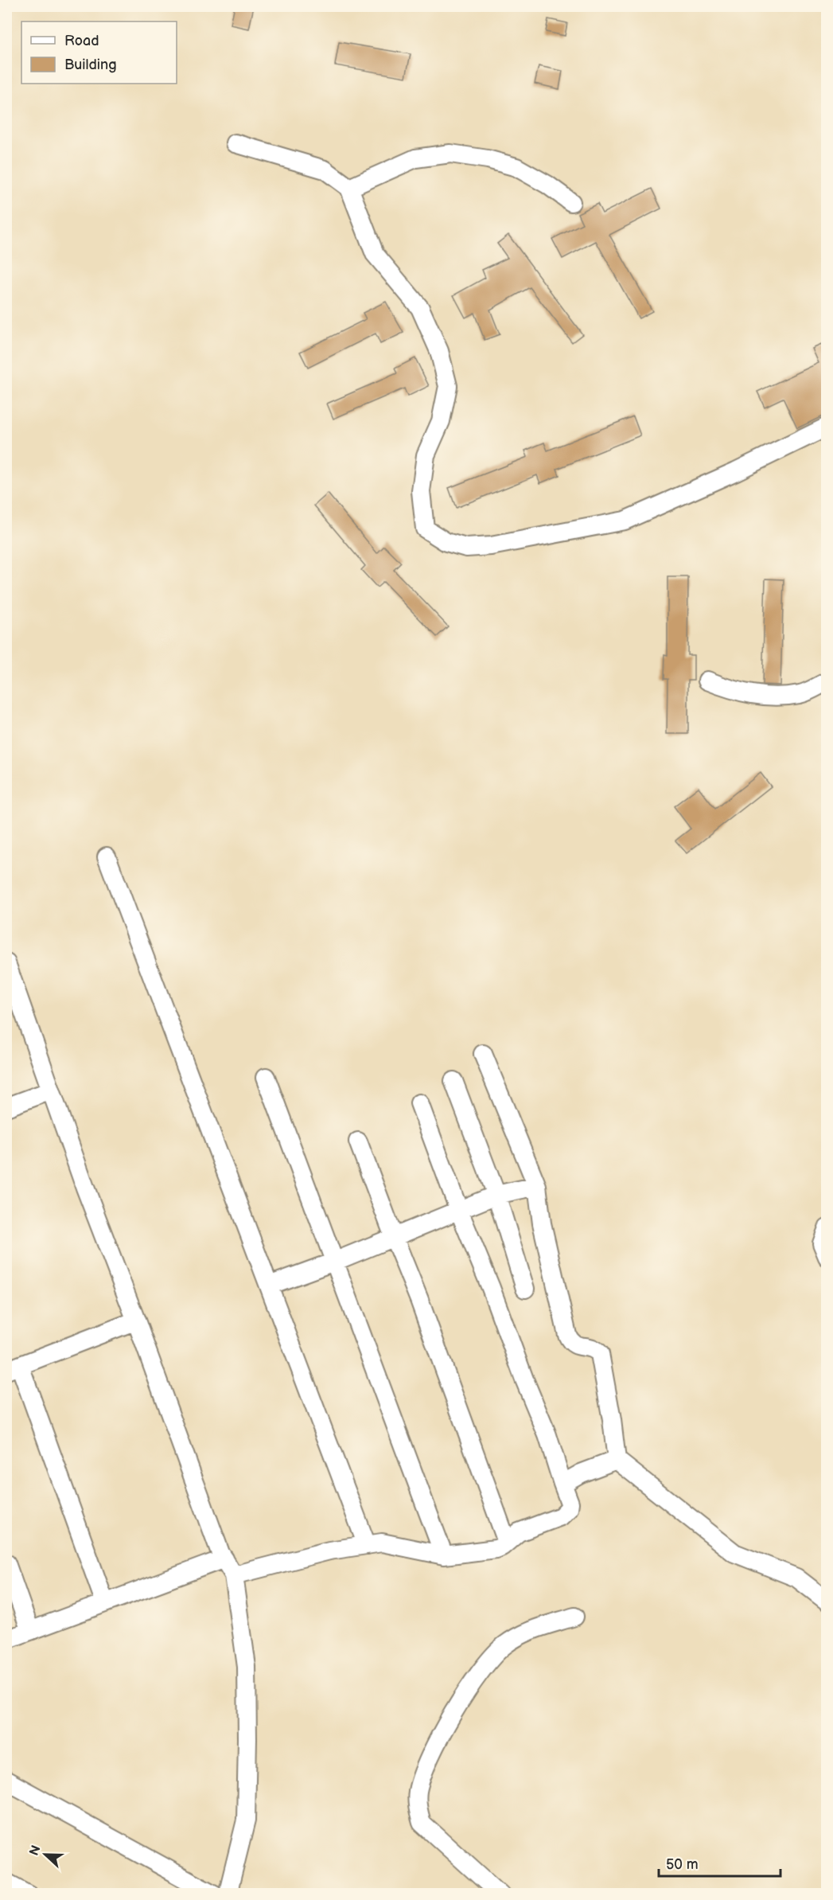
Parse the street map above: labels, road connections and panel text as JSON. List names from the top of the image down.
{
  "legend": ["Road", "Building"],
  "scale_bar": "50 m",
  "north": "left"
}
